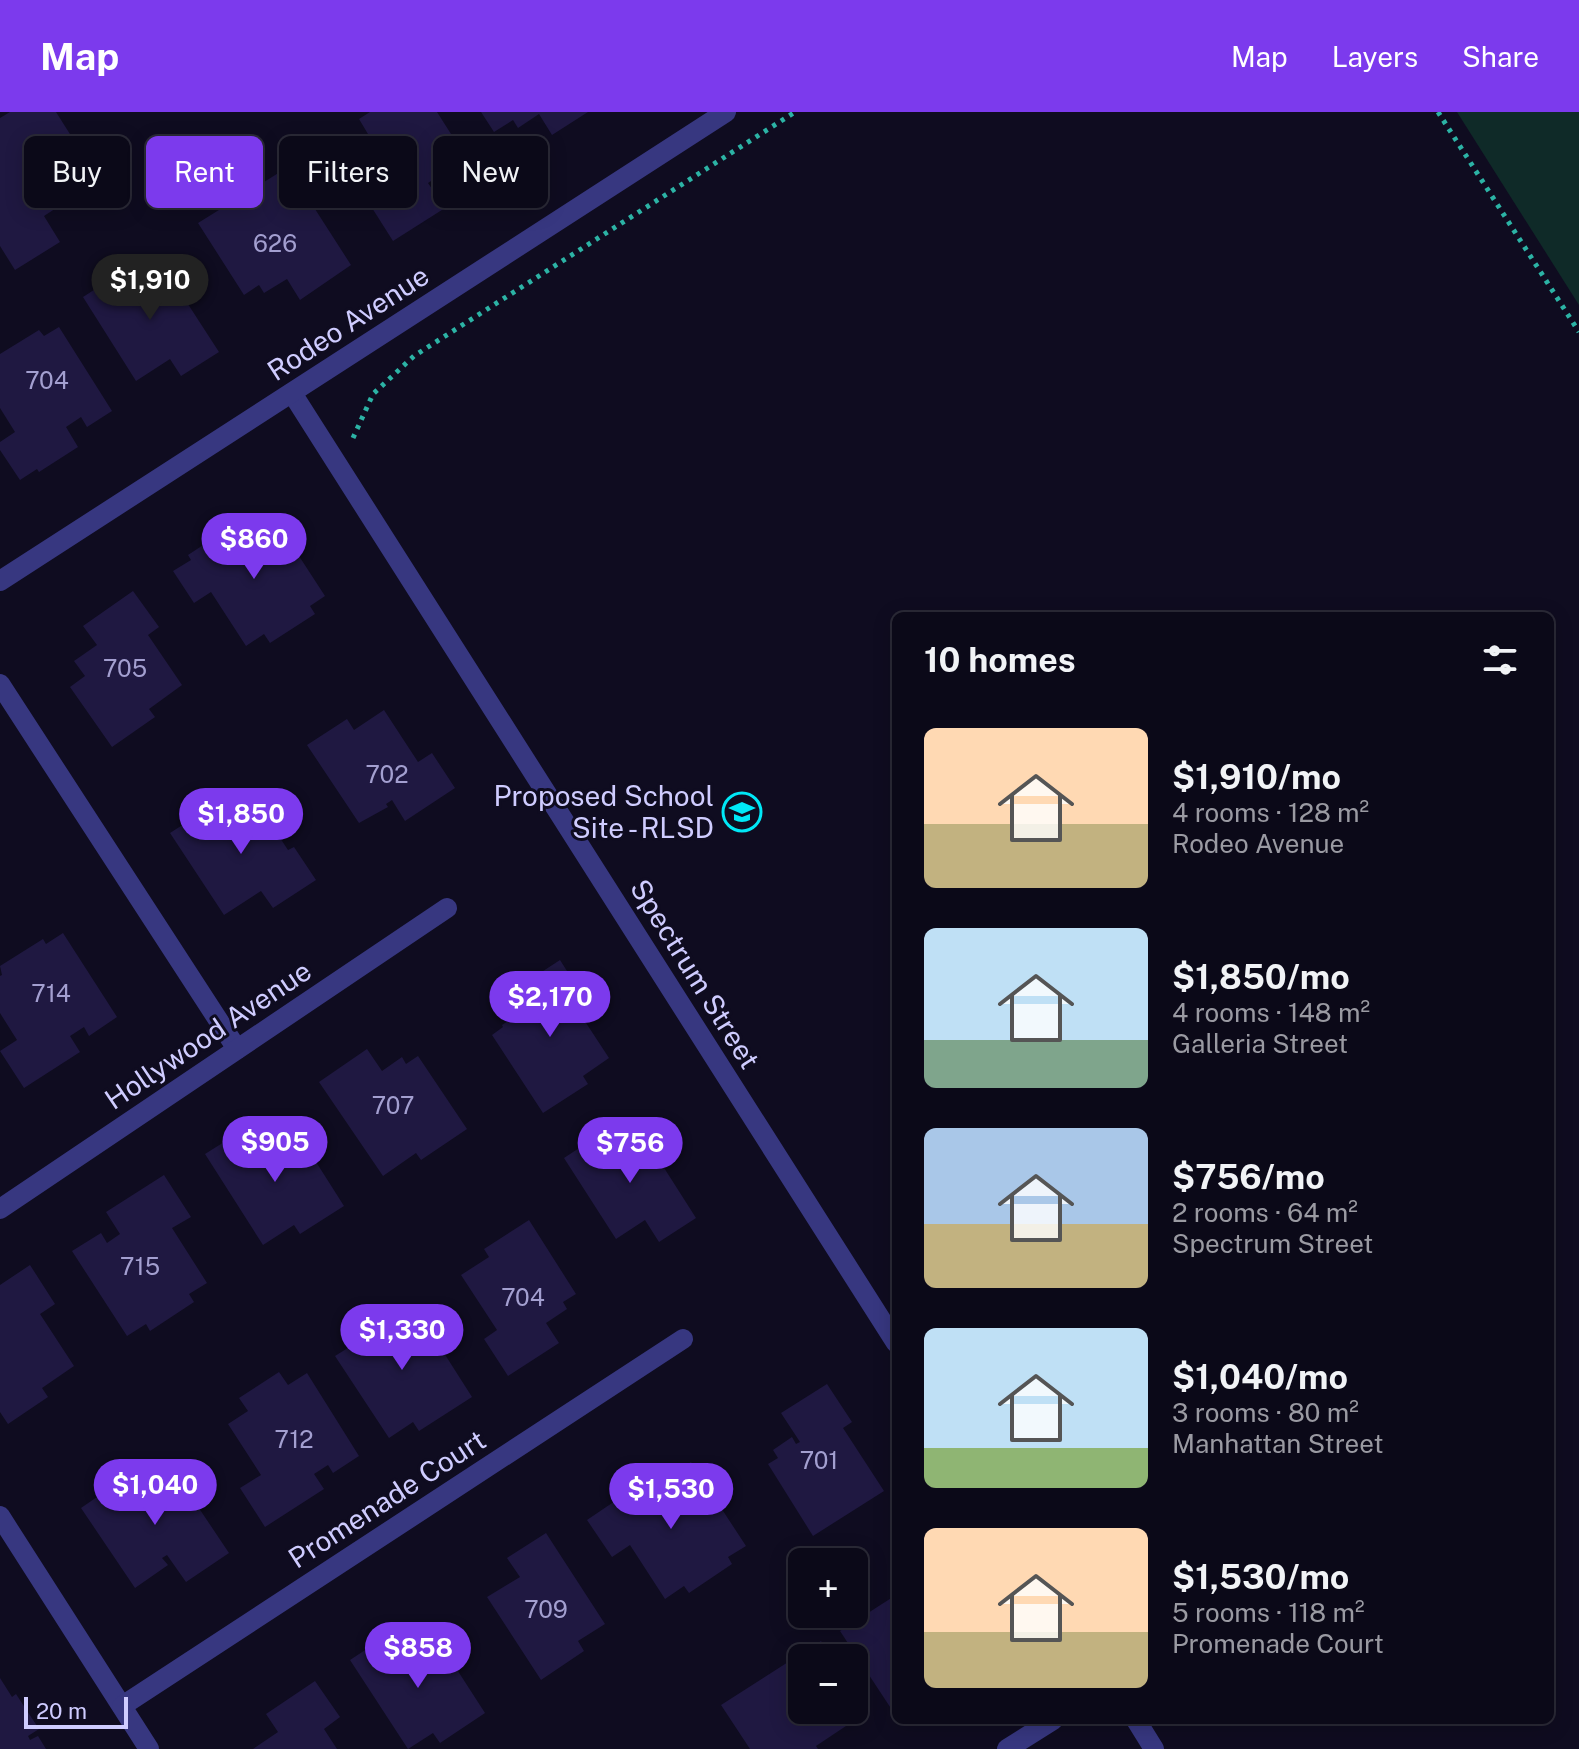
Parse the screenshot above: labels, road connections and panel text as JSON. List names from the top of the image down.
{
  "streets": {
    "street": [
      "Rodeo Avenue",
      "Spectrum Street",
      "Hollywood Avenue",
      "Promenade Court"
    ]
  },
  "crossings": [
    ["Rodeo Avenue", "Spectrum Street"]
  ],
  "places": {
    "school or university": ["Proposed School Site - RLSD"]
  },
  "house_numbers": [
    "626",
    "704",
    "705",
    "702",
    "714",
    "707",
    "715",
    "704",
    "712",
    "701",
    "709"
  ],
  "scale_bar": "20 m",
  "page": {
    "header": "Map",
    "nav": ["Map", "Layers", "Share"],
    "chip": [
      "Buy",
      "Rent",
      "Filters",
      "New"
    ],
    "price": [
      "$1,910",
      "$860",
      "$1,850",
      "$2,170",
      "$905",
      "$756",
      "$1,330",
      "$1,040",
      "$1,530",
      "$858"
    ],
    "heading": "10 homes",
    "list": [
      {
        "name": "$1,910/mo",
        "note": "4 rooms · 128 m² · Rodeo Avenue"
      },
      {
        "name": "$1,850/mo",
        "note": "4 rooms · 148 m² · Galleria Street"
      },
      {
        "name": "$756/mo",
        "note": "2 rooms · 64 m² · Spectrum Street"
      },
      {
        "name": "$1,040/mo",
        "note": "3 rooms · 80 m² · Manhattan Street"
      },
      {
        "name": "$1,530/mo",
        "note": "5 rooms · 118 m² · Promenade Court"
      }
    ],
    "map_buttons": ["+", "−"],
    "scale": "20 m"
  }
}
